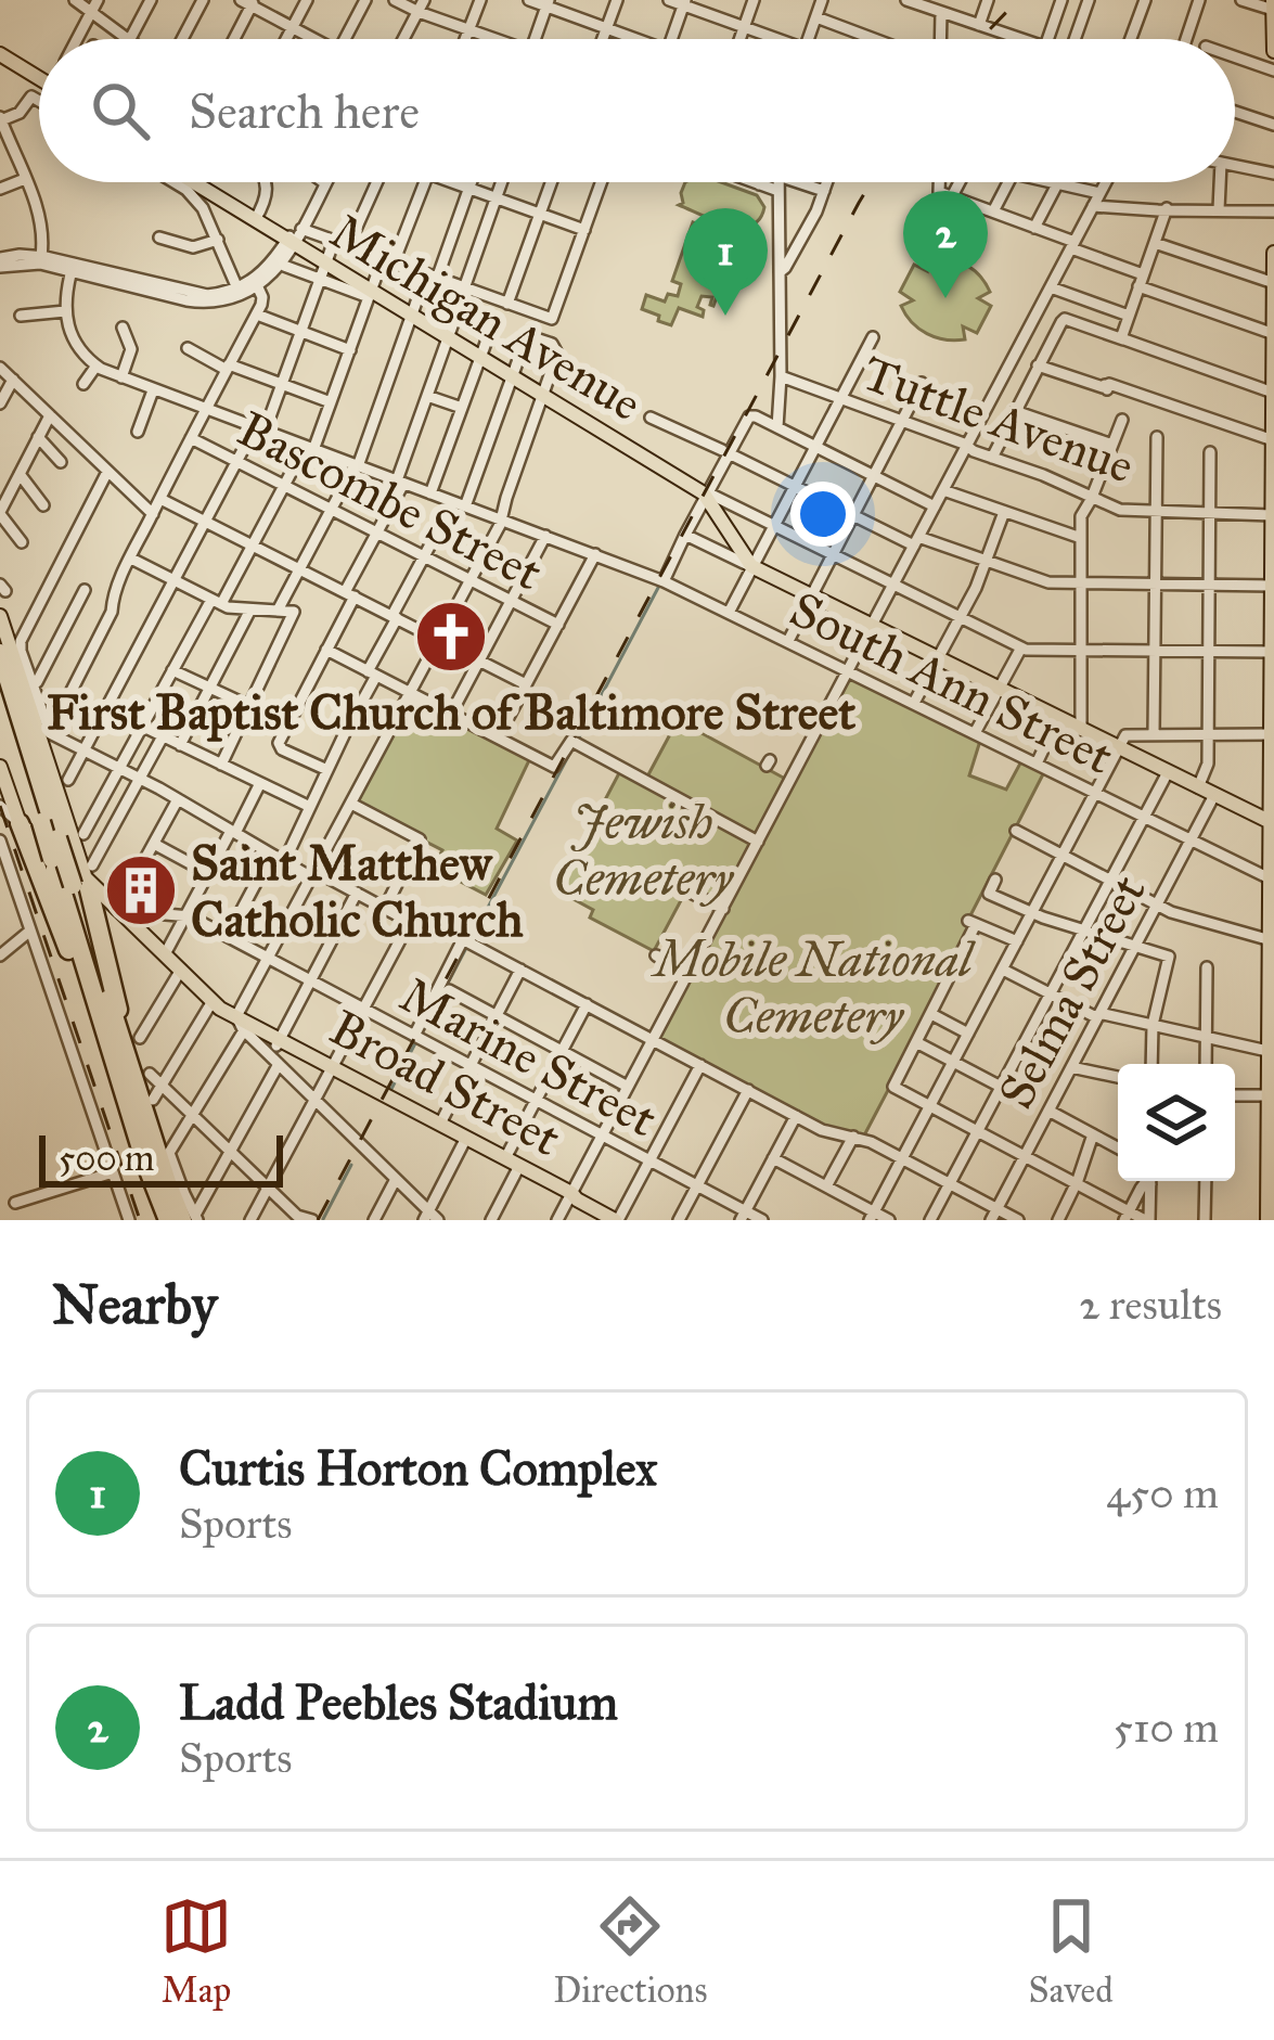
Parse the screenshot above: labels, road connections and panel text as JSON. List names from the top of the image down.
{
  "streets": {
    "main road": ["Michigan Avenue", "Broad Street"],
    "street": [
      "Tuttle Avenue",
      "Bascombe Street",
      "South Ann Street",
      "Selma Street",
      "Marine Street"
    ]
  },
  "crossings": [
    ["Michigan Avenue", "Selma Street"],
    ["South Ann Street", "Selma Street"],
    ["Marine Street", "Broad Street"]
  ],
  "parks": ["Jewish Cemetery", "Mobile National Cemetery"],
  "places": {
    "church": ["First Baptist Church of Baltimore Street"],
    "building": ["Saint Matthew Catholic Church"]
  },
  "scale_bar": "500 m",
  "page": {
    "search": "Search here",
    "pins": ["2", "1"],
    "scale": "500 m",
    "heading": ["Nearby", "2 results"],
    "list": [
      {
        "mark": "1",
        "name": "Curtis Horton Complex",
        "note": "Sports",
        "value": "450 m"
      },
      {
        "mark": "2",
        "name": "Ladd Peebles Stadium",
        "note": "Sports",
        "value": "510 m"
      }
    ],
    "nav": ["Map", "Directions", "Saved"]
  }
}
